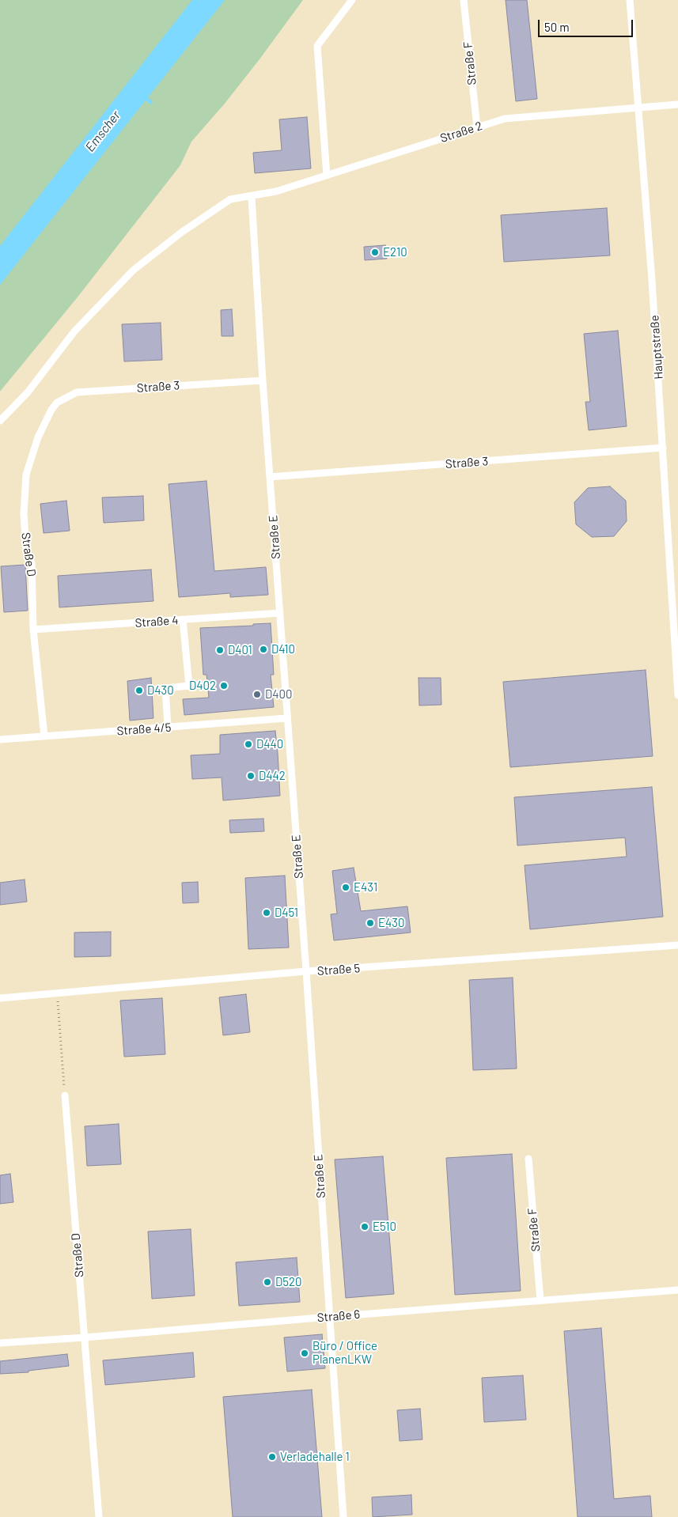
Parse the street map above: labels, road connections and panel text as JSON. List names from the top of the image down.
{
  "streets": {
    "lane": [
      "Straße F",
      "Straße 2",
      "Hauptstraße",
      "Straße 3",
      "Straße E",
      "Straße D",
      "Straße 4",
      "Straße 4/5",
      "Straße 5",
      "Straße 6"
    ]
  },
  "crossings": [
    ["Straße F", "Straße 2"],
    ["Straße F", "Straße 6"],
    ["Straße 2", "Hauptstraße"],
    ["Straße 2", "Straße E"],
    ["Hauptstraße", "Straße 3"],
    ["Straße 3", "Straße E"],
    ["Straße 3", "Straße D"],
    ["Straße E", "Straße 4"],
    ["Straße E", "Straße 4/5"],
    ["Straße E", "Straße 5"],
    ["Straße E", "Straße 6"],
    ["Straße D", "Straße 4"],
    ["Straße D", "Straße 4/5"],
    ["Straße D", "Straße 6"]
  ],
  "water": ["Emscher"],
  "places": [
    "E210",
    "D410",
    "D401",
    "D402",
    "D430",
    "D400",
    "D440",
    "D442",
    "E431",
    "D451",
    "E430",
    "E510",
    "D520",
    "Büro / Office PlanenLKW",
    "Verladehalle 1"
  ],
  "scale_bar": "50 m"
}
